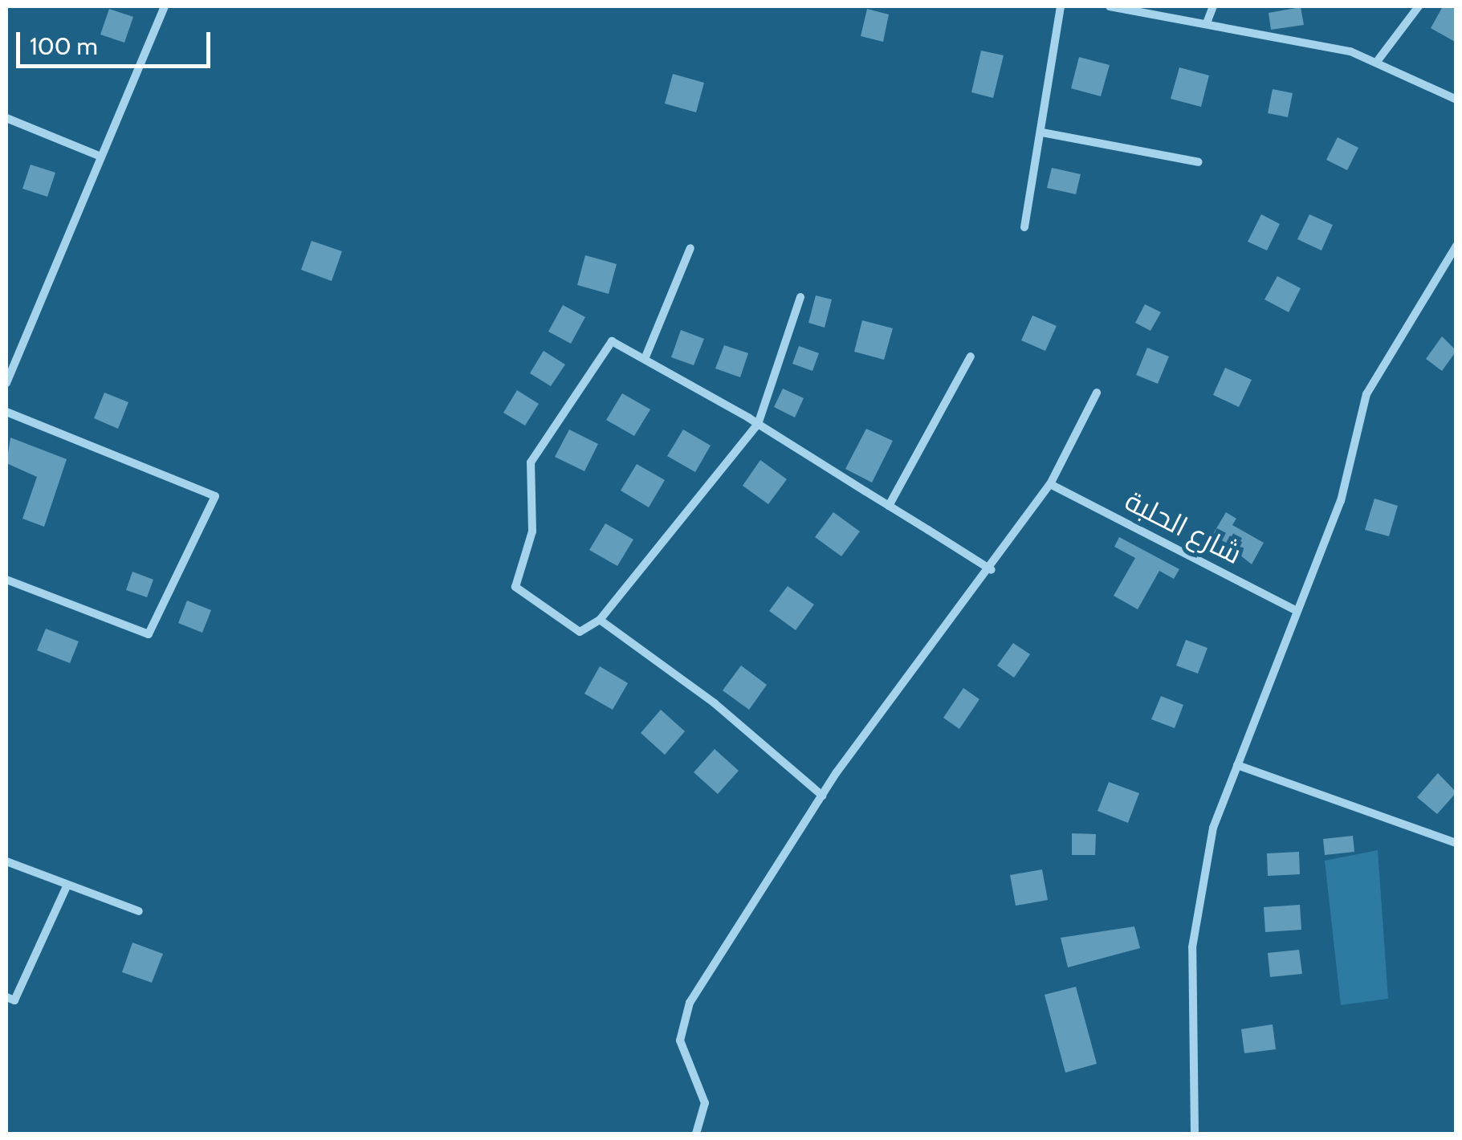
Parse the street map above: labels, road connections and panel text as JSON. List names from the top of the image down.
{
  "streets": {
    "street": ["شارع الحلبة"]
  },
  "scale_bar": "100 m"
}
